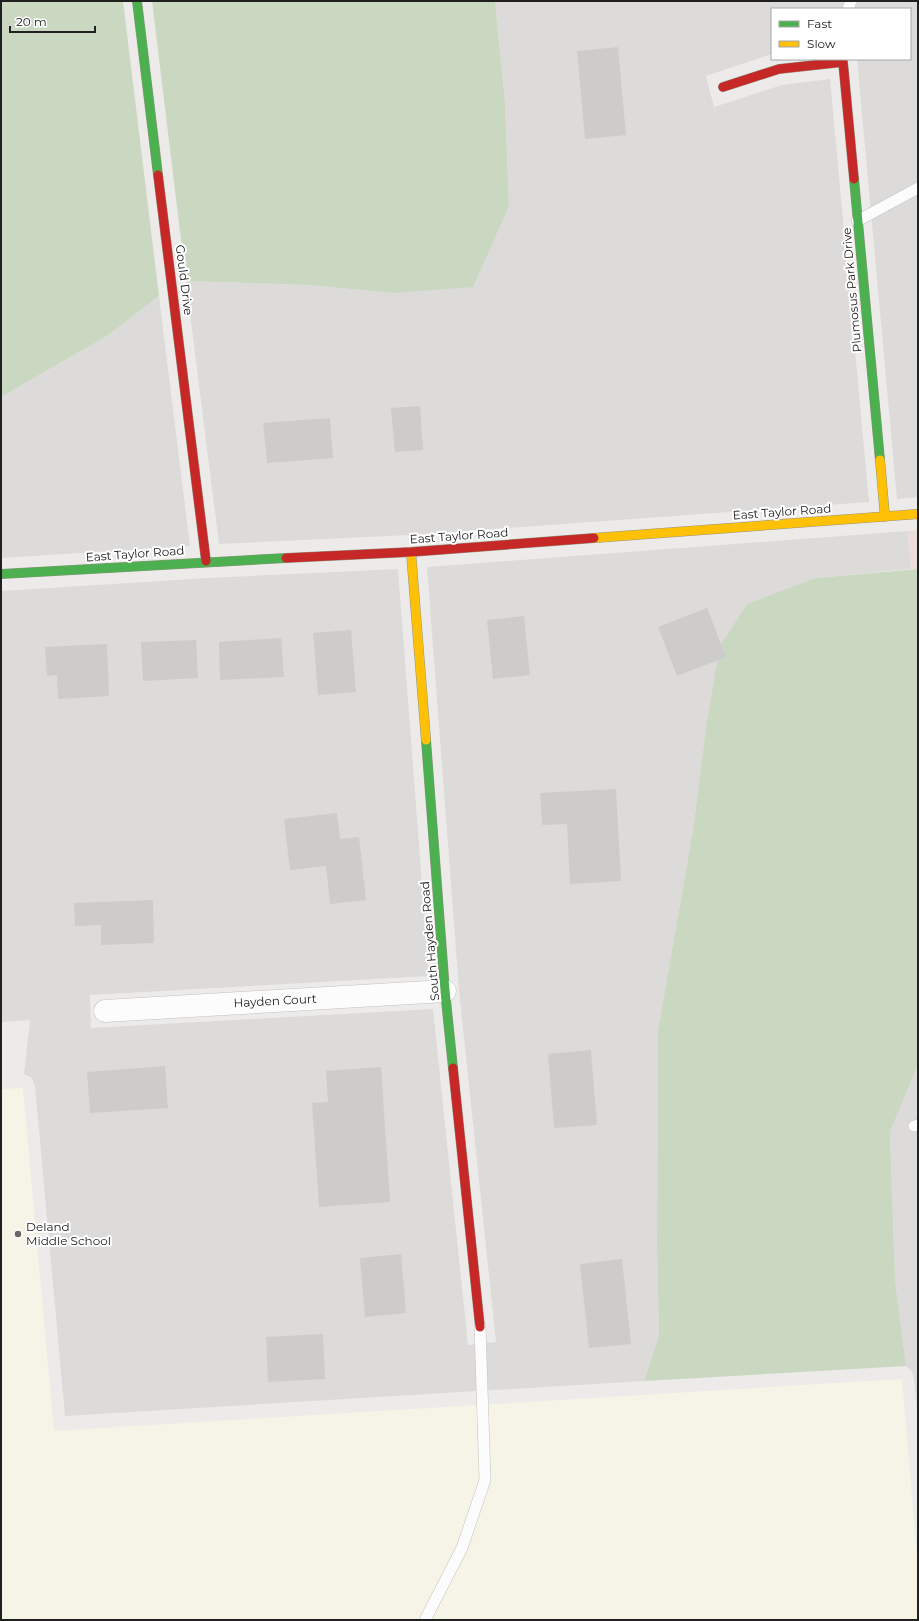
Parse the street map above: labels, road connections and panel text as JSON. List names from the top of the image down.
{
  "streets": {
    "street": [
      "Gould Drive",
      "Plumosus Park Drive",
      "East Taylor Road",
      "South Hayden Road",
      "Hayden Court"
    ]
  },
  "crossings": [
    ["Gould Drive", "East Taylor Road"],
    ["Plumosus Park Drive", "East Taylor Road"],
    ["East Taylor Road", "South Hayden Road"],
    ["South Hayden Road", "Hayden Court"]
  ],
  "places": ["Deland Middle School"],
  "legend": ["Fast", "Slow"],
  "scale_bar": "20 m"
}
